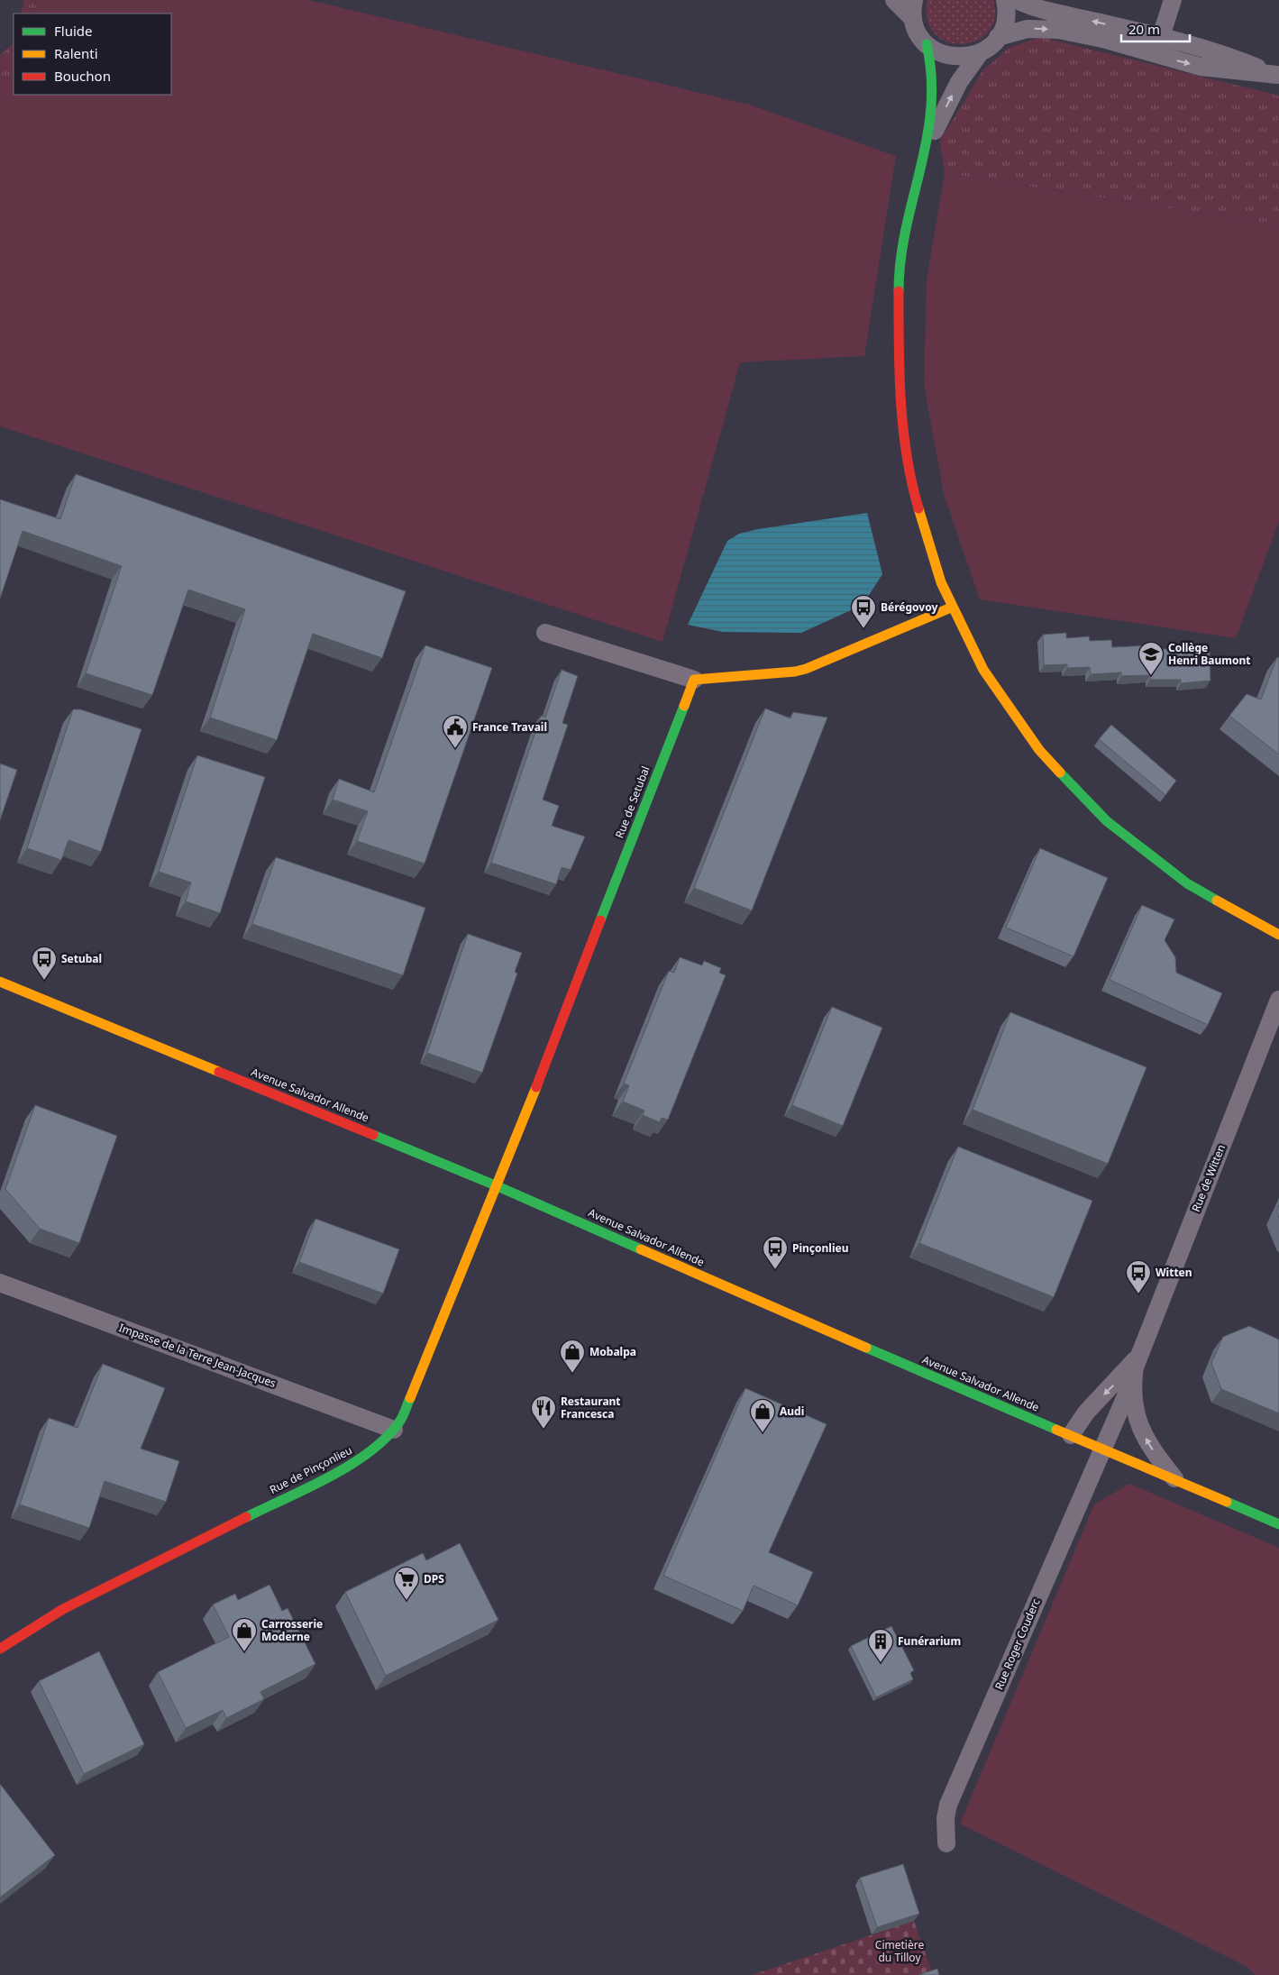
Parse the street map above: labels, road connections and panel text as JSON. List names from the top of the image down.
{
  "streets": {
    "street": [
      "Rue de Setubal",
      "Avenue Salvador Allende",
      "Rue de Witten",
      "Impasse de la Terre Jean-Jacques",
      "Rue de Pinçonlieu",
      "Rue Roger Couderc"
    ]
  },
  "crossings": [
    ["Rue de Setubal", "Avenue Salvador Allende"],
    ["Rue de Setubal", "Rue de Pinçonlieu"],
    ["Avenue Salvador Allende", "Rue de Witten"],
    ["Avenue Salvador Allende", "Rue de Pinçonlieu"],
    ["Avenue Salvador Allende", "Rue Roger Couderc"],
    ["Rue de Witten", "Rue Roger Couderc"],
    ["Impasse de la Terre Jean-Jacques", "Rue de Pinçonlieu"]
  ],
  "parks": ["Cimetière du Tilloy"],
  "places": {
    "bus stop": [
      "Bérégovoy",
      "Setubal",
      "Pinçonlieu",
      "Witten"
    ],
    "school or university": ["Collège Henri Baumont"],
    "public building": ["France Travail"],
    "shop": ["Mobalpa", "Audi", "Carrosserie Moderne"],
    "restaurant": ["Restaurant Francesca"],
    "supermarket": ["DPS"],
    "building": ["Funérarium"]
  },
  "legend": ["Fluide", "Ralenti", "Bouchon"],
  "scale_bar": "20 m"
}
